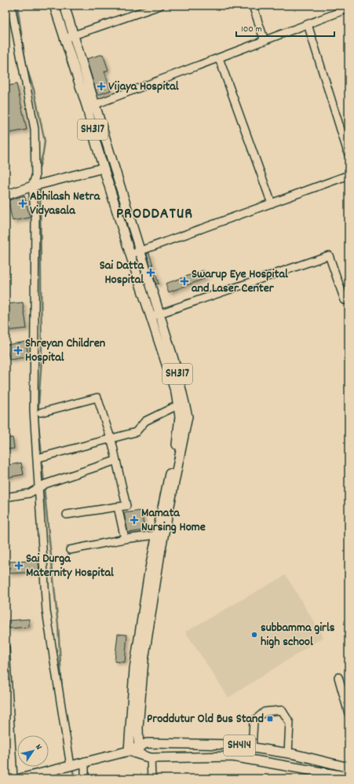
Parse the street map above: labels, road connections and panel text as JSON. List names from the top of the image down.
{
  "streets": {
    "main road": ["SH317", "SH414"]
  },
  "crossings": [
    ["SH317", "SH414"]
  ],
  "districts": ["PRODDATUR"],
  "places": {
    "health": [
      "Vijaya Hospital",
      "Abhilash Netra Vidyasala",
      "Sai Datta Hospital",
      "Swarup Eye Hospital and Laser Center",
      "Shreyan Children Hospital",
      "Mamata Nursing Home",
      "Sai Durga Maternity Hospital"
    ],
    "other": ["subbamma girls high school"],
    "transit": ["Proddutur Old Bus Stand"]
  },
  "scale_bar": "100 m",
  "north": "top right"
}
